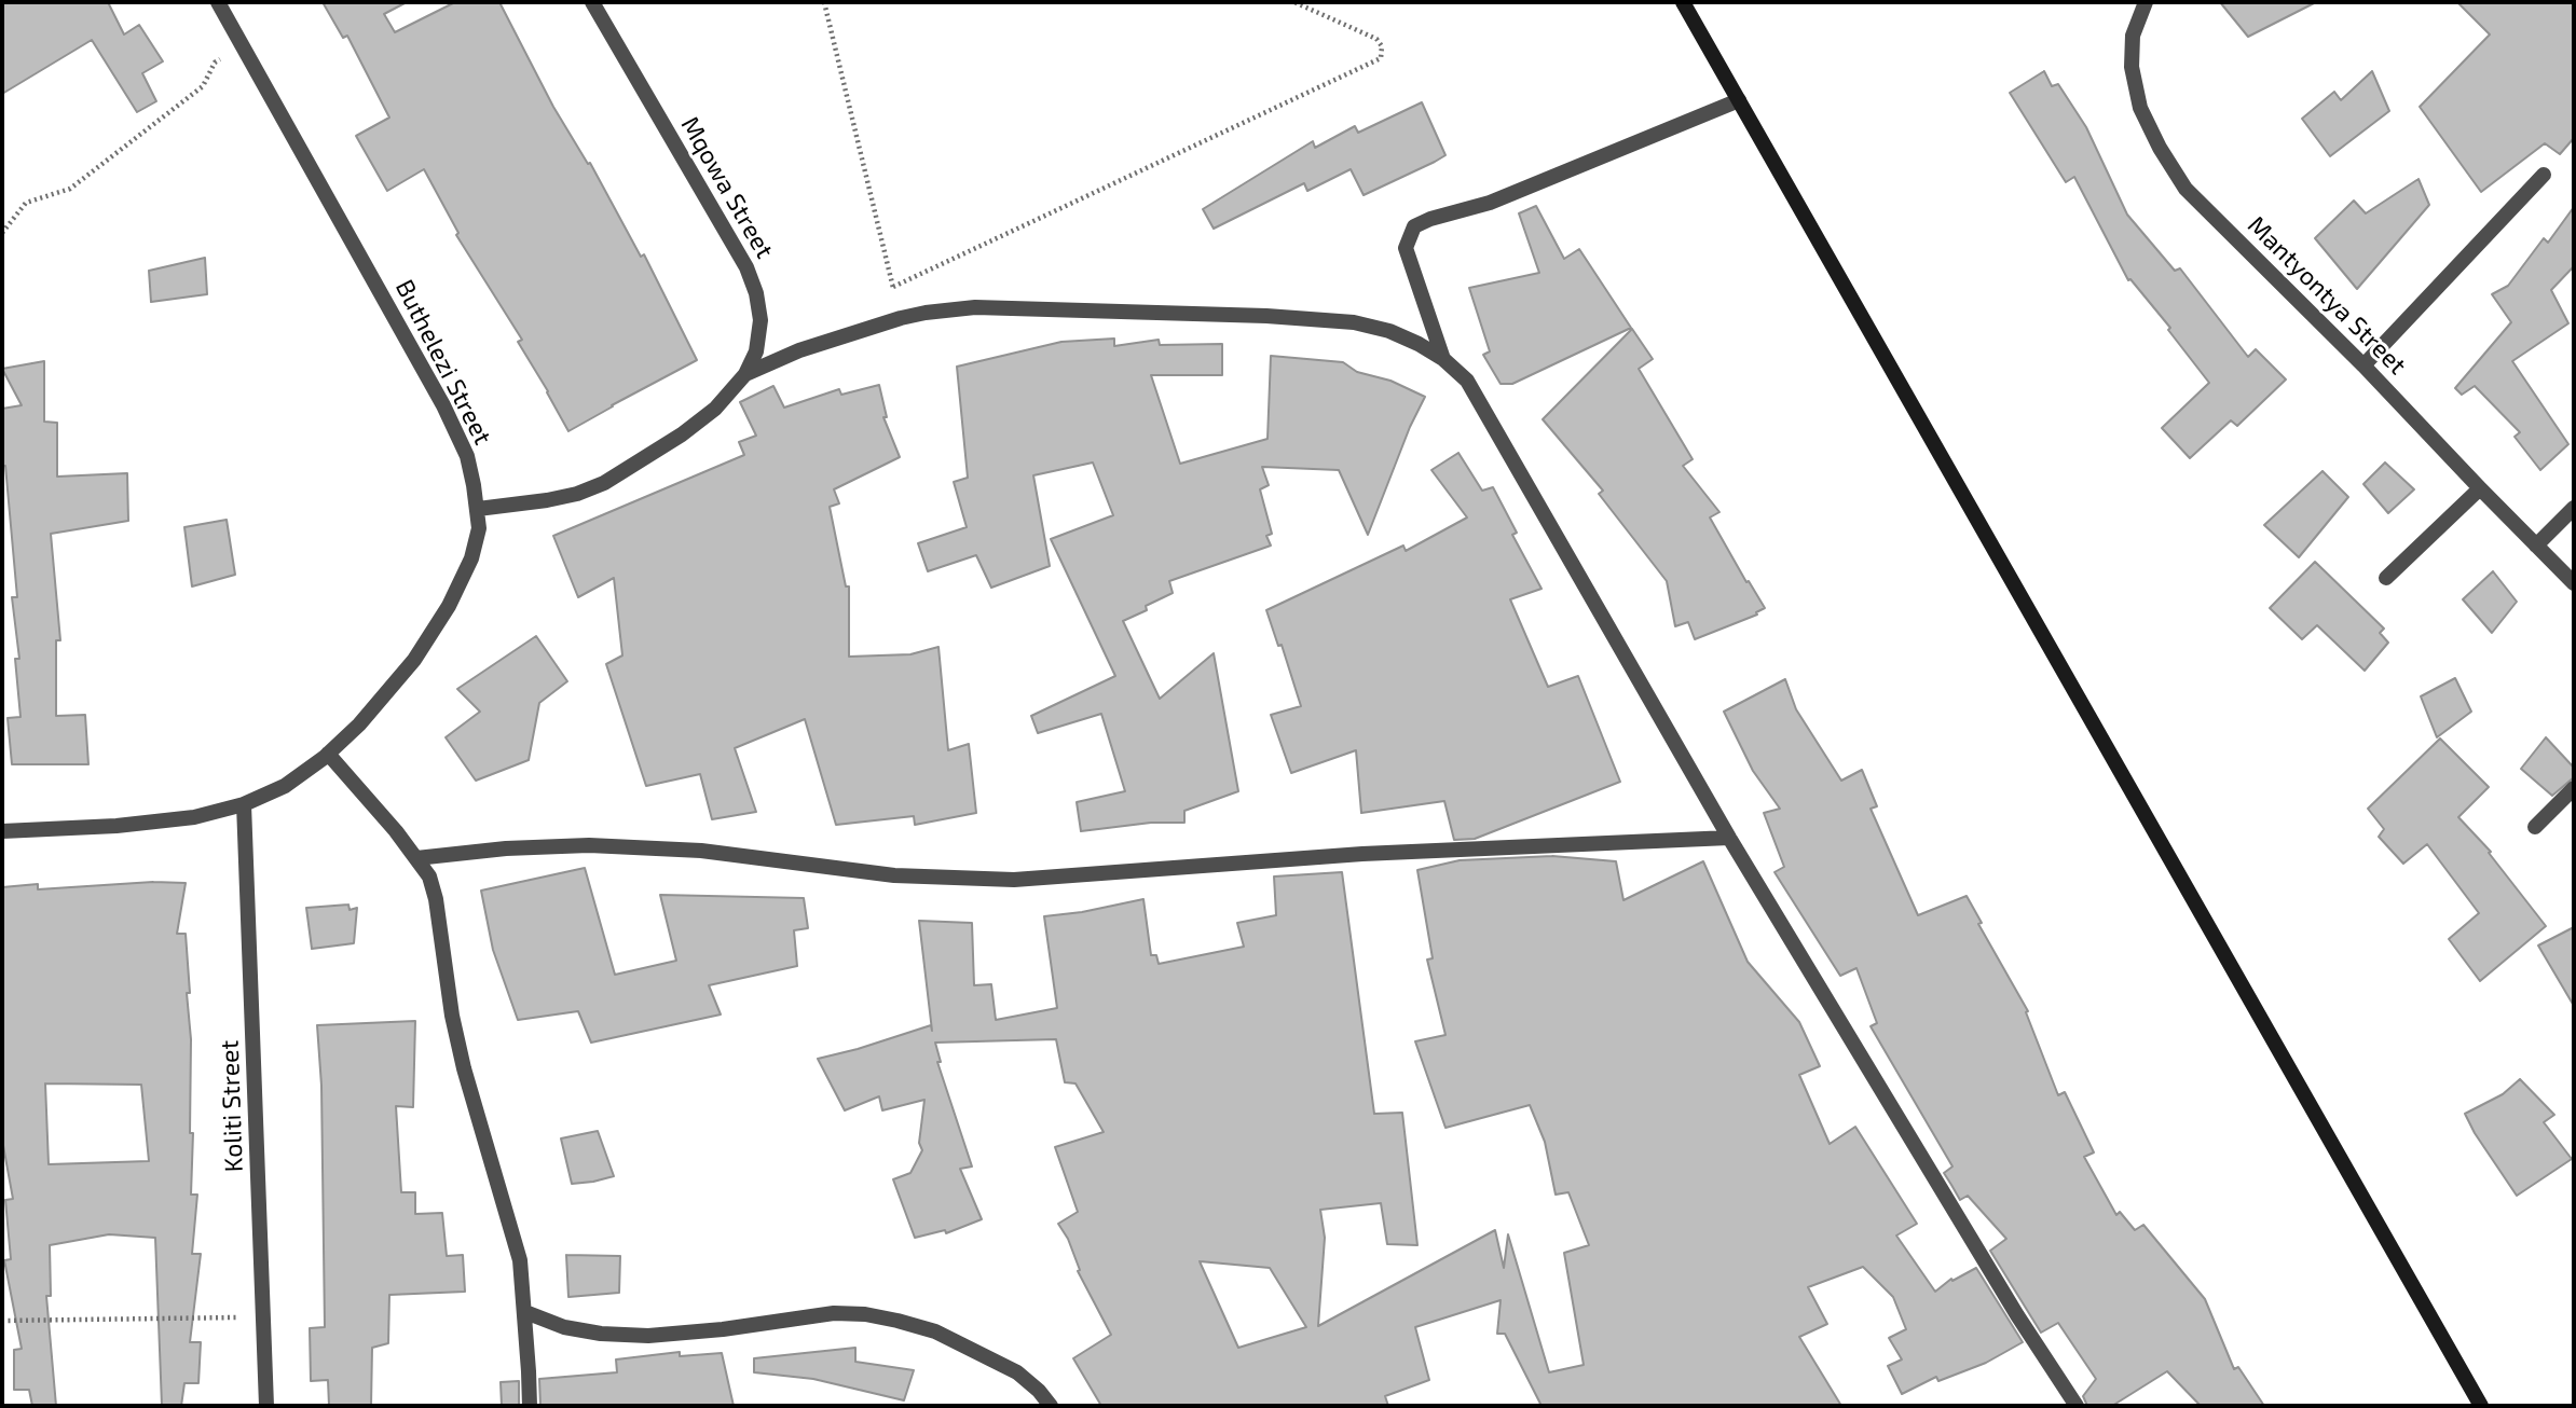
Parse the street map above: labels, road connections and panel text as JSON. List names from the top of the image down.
{
  "streets": {
    "street": [
      "Mqowa Street",
      "Mantyontya Street",
      "Buthelezi Street",
      "Koliti Street"
    ]
  },
  "crossings": [
    ["Mqowa Street", "Buthelezi Street"],
    ["Buthelezi Street", "Koliti Street"]
  ]
}
